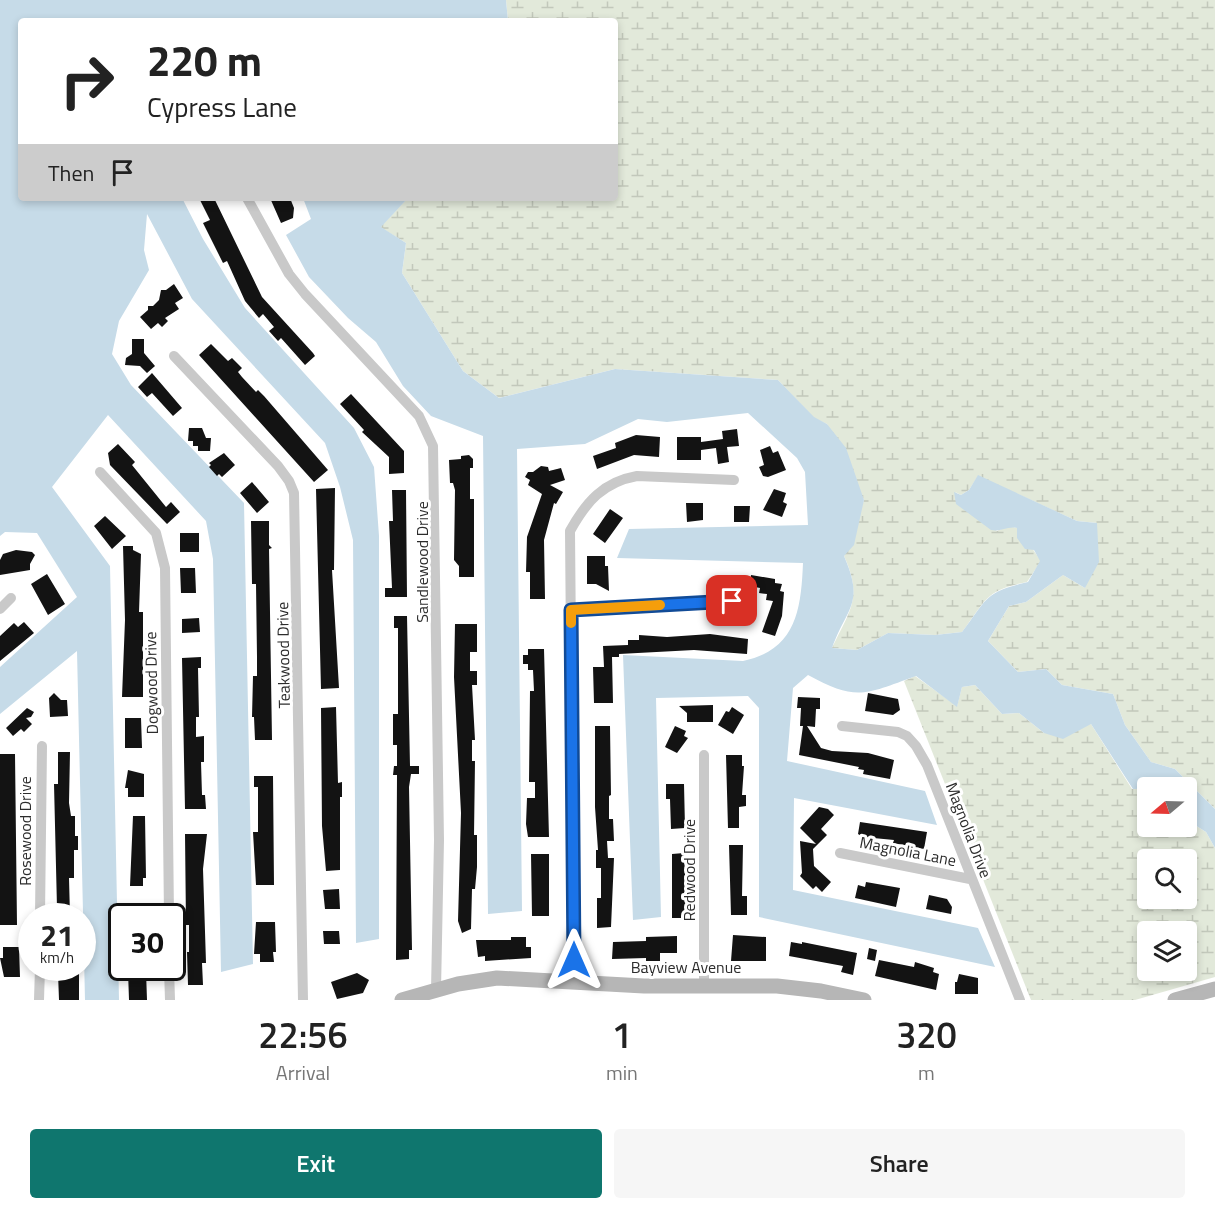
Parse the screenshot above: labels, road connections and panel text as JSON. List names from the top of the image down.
{
  "streets": {
    "main road": ["Bayview Avenue"],
    "street": [
      "Sandlewood Drive",
      "Teakwood Drive",
      "Dogwood Drive",
      "Magnolia Drive",
      "Rosewood Drive",
      "Magnolia Lane",
      "Redwood Drive"
    ]
  },
  "crossings": [
    ["Sandlewood Drive", "Bayview Avenue"],
    ["Magnolia Drive", "Magnolia Lane"],
    ["Redwood Drive", "Bayview Avenue"]
  ],
  "north": "left",
  "page": {
    "turn": ["220 m", "Cypress Lane"],
    "then": "Then",
    "speed": "21 km/h",
    "limit": "30",
    "eta": [
      "22:56",
      "Arrival",
      "1",
      "min",
      "320",
      "m"
    ],
    "buttons": ["Exit", "Share"]
  }
}
